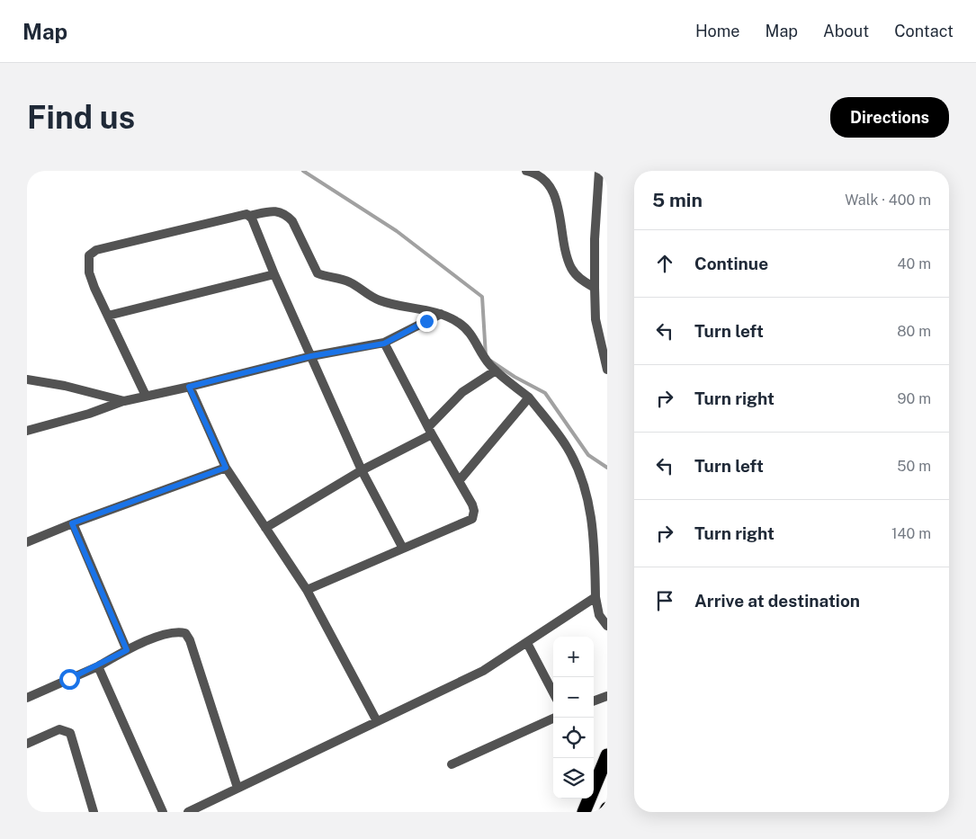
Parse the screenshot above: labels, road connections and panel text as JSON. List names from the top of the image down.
{
  "page": {
    "header": "Map",
    "nav": [
      "Home",
      "Map",
      "About",
      "Contact"
    ],
    "buttons": "Directions",
    "title": "Find us",
    "heading": ["5 min", "Walk · 400 m"],
    "list": [
      ["Continue", "40 m"],
      ["Turn left", "80 m"],
      ["Turn right", "90 m"],
      ["Turn left", "50 m"],
      ["Turn right", "140 m"],
      "Arrive at destination"
    ],
    "map_buttons": ["+", "−"]
  }
}
